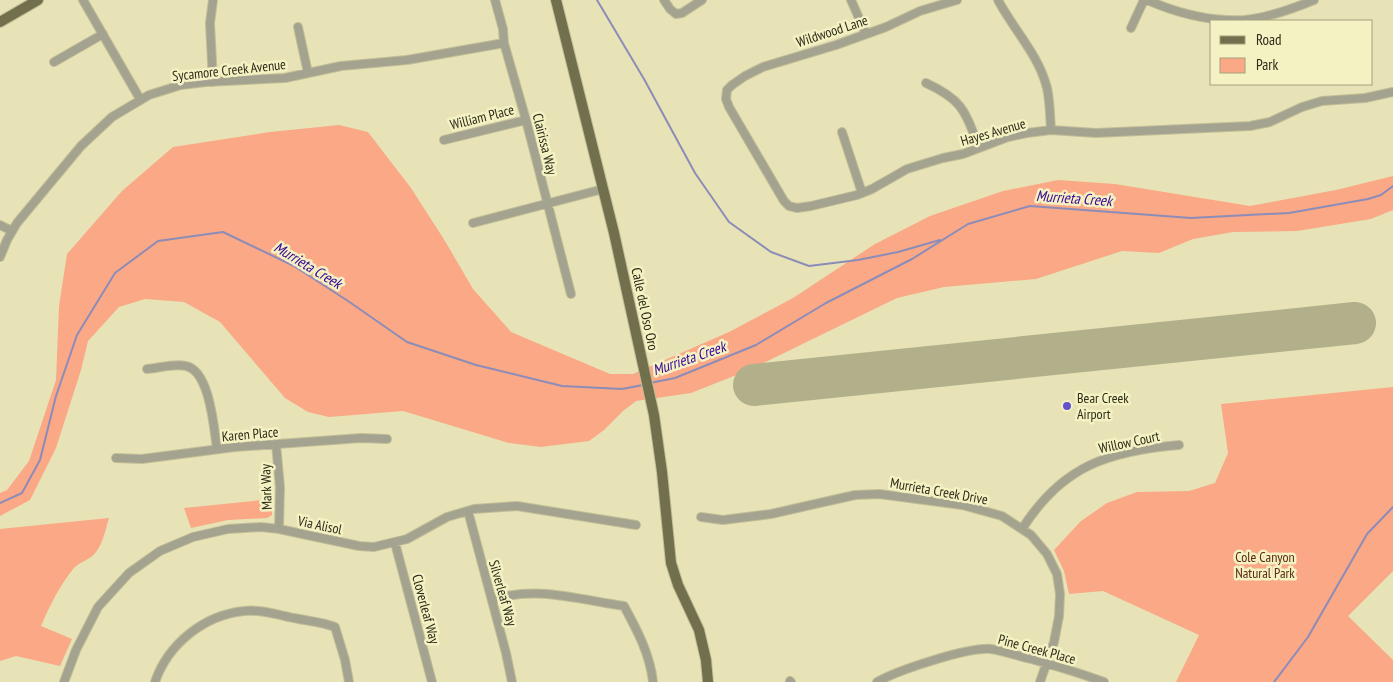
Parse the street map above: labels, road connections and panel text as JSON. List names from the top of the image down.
{
  "streets": {
    "main road": ["Calle del Oso Oro"],
    "street": [
      "Wildwood Lane",
      "Sycamore Creek Avenue",
      "William Place",
      "Hayes Avenue",
      "Clairissa Way",
      "Karen Place",
      "Willow Court",
      "Mark Way",
      "Murrieta Creek Drive",
      "Via Alisol",
      "Silverleaf Way",
      "Cloverleaf Way",
      "Pine Creek Place"
    ]
  },
  "crossings": [
    ["Wildwood Lane", "Hayes Avenue"],
    ["Sycamore Creek Avenue", "Clairissa Way"],
    ["William Place", "Clairissa Way"],
    ["Karen Place", "Mark Way"],
    ["Willow Court", "Murrieta Creek Drive"],
    ["Mark Way", "Via Alisol"],
    ["Murrieta Creek Drive", "Pine Creek Place"],
    ["Via Alisol", "Silverleaf Way"],
    ["Via Alisol", "Cloverleaf Way"]
  ],
  "water": ["Murrieta Creek"],
  "parks": ["Cole Canyon Natural Park"],
  "places": ["Bear Creek Airport"],
  "legend": ["Road", "Park"]
}
